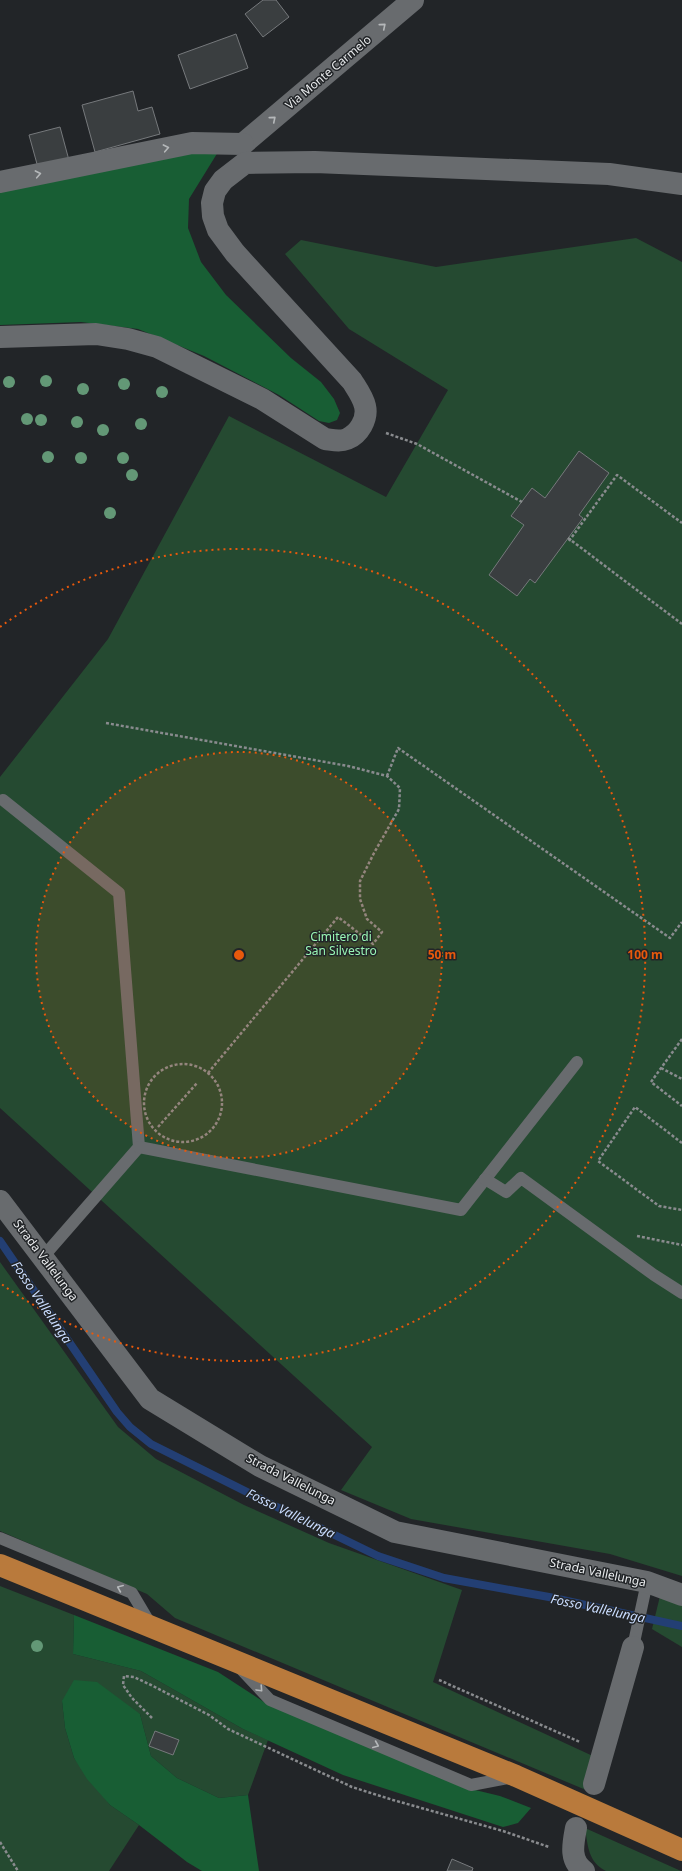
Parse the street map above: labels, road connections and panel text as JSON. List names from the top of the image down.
{
  "streets": {
    "street": ["Via Monte Carmelo", "Strada Vallelunga"]
  },
  "one_way": ["Via Monte Carmelo"],
  "water": ["Fosso Vallelunga"],
  "parks": ["Cimitero di San Silvestro"],
  "rings": ["50 m", "100 m"]
}
